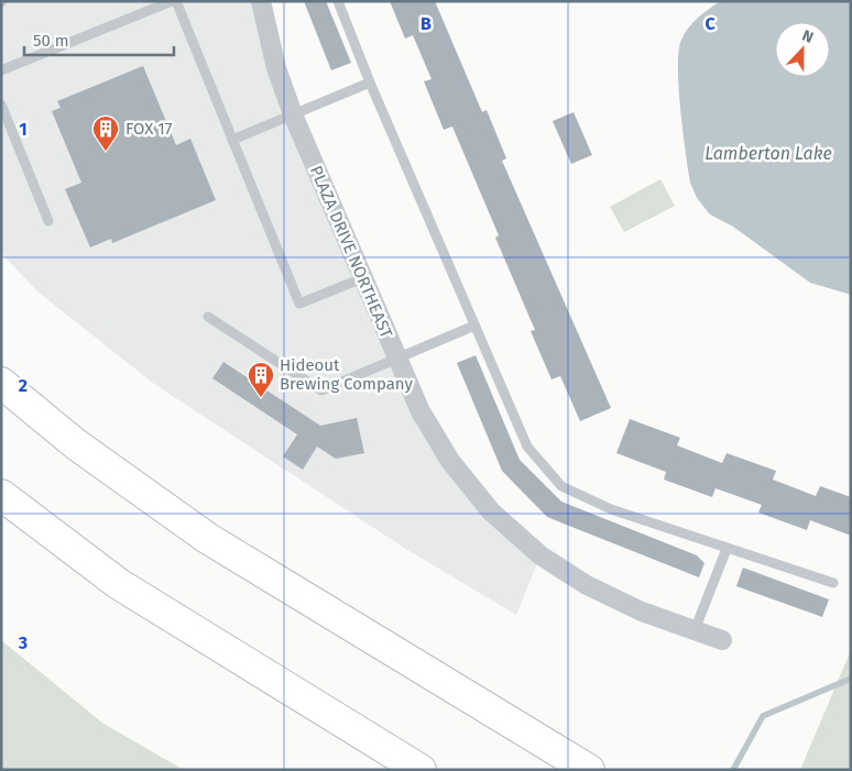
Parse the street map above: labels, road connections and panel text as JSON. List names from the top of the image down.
{
  "streets": {
    "street": ["PLAZA DRIVE NORTHEAST"]
  },
  "water": ["Lamberton Lake"],
  "places": {
    "building": ["FOX 17", "Hideout Brewing Company"]
  },
  "scale_bar": "50 m",
  "north": "top",
  "grid": {
    "columns": ["B", "C"],
    "rows": ["1", "2", "3"]
  }
}
